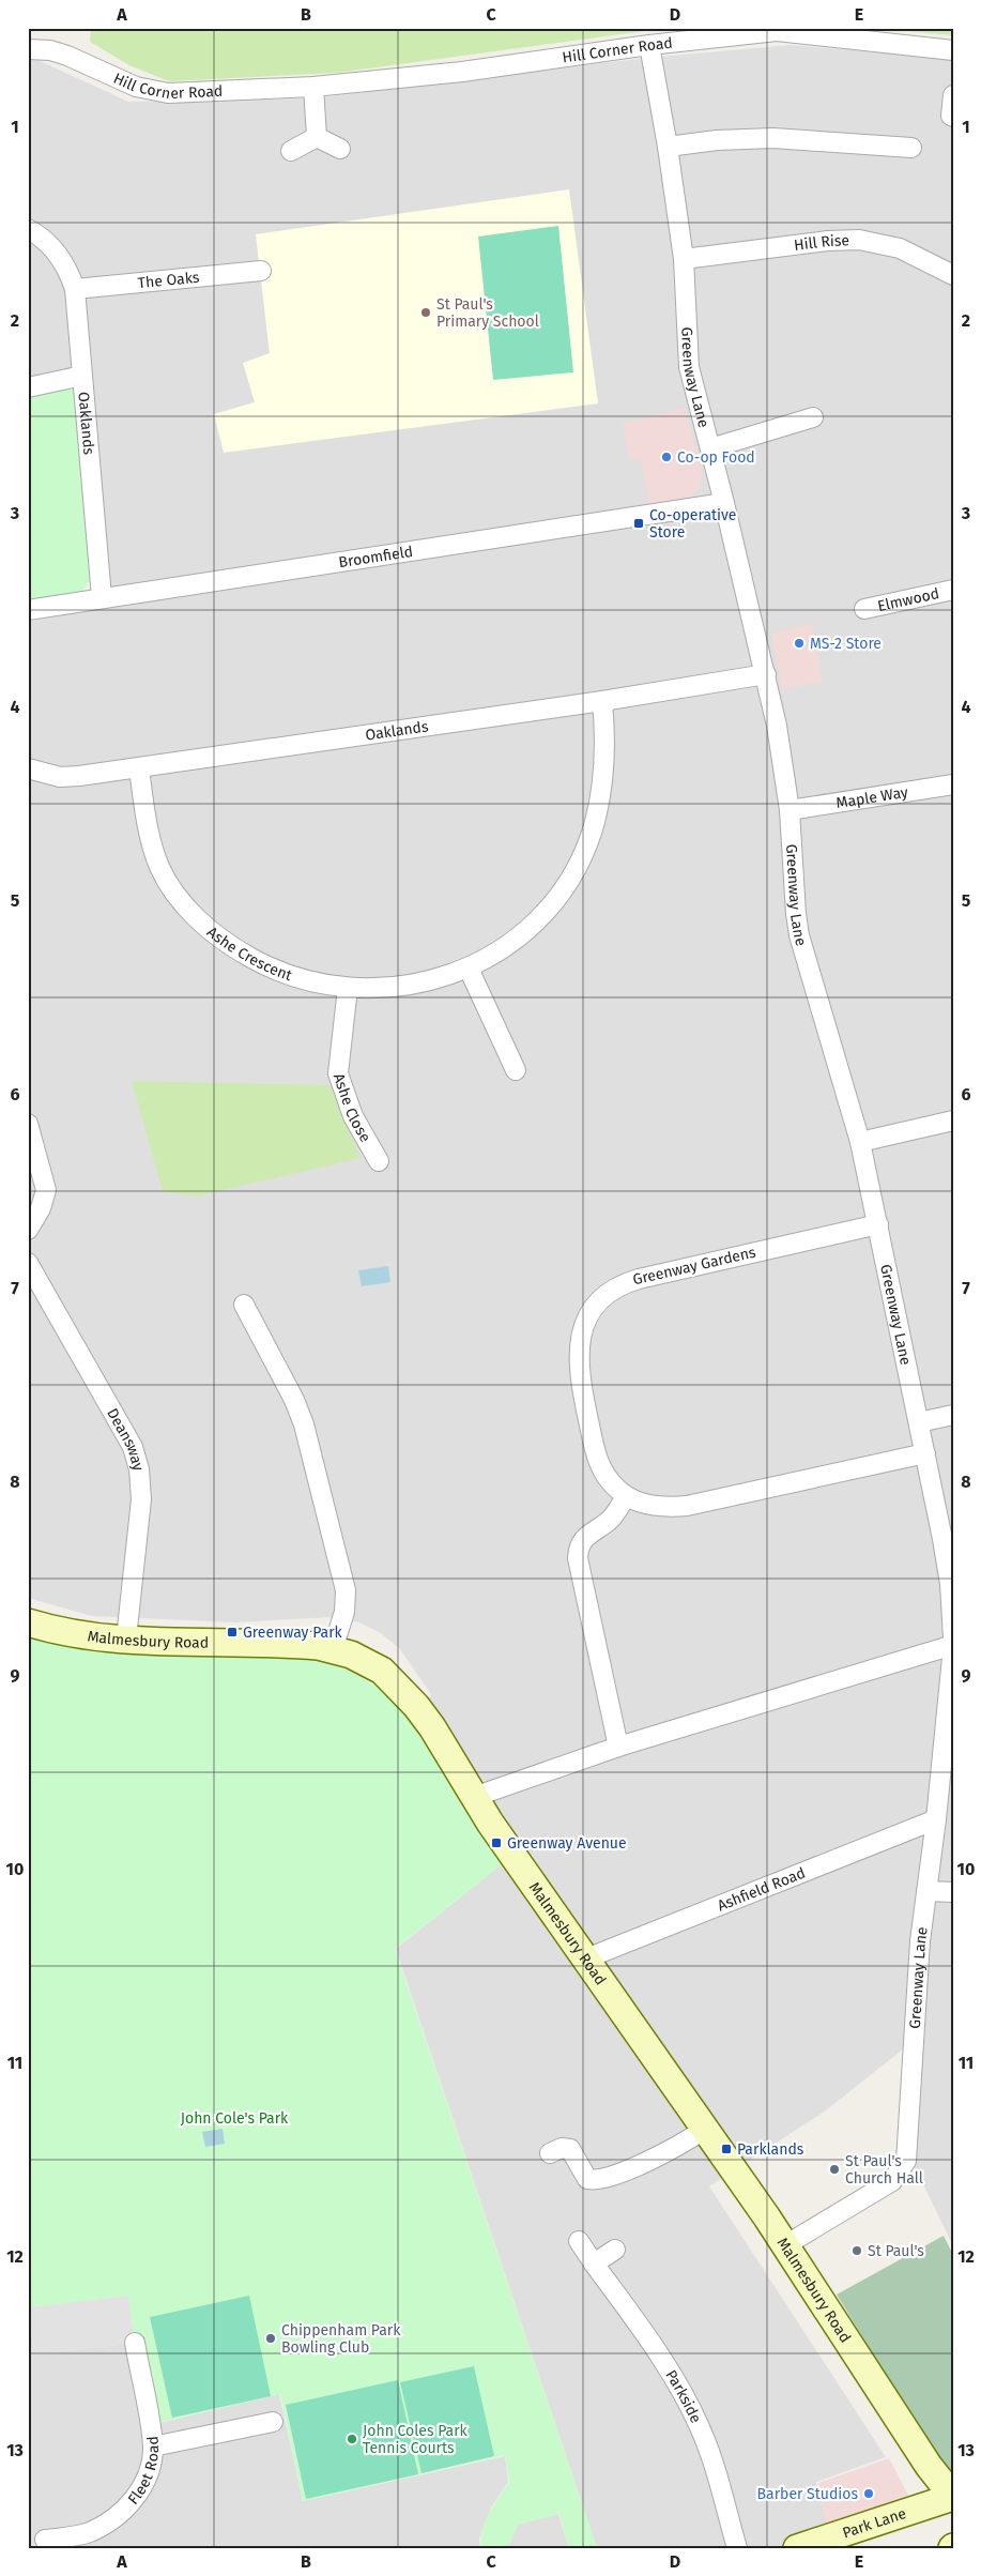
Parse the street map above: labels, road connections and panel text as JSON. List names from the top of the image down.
{
  "streets": {
    "main road": ["Malmesbury Road", "Park Lane"],
    "street": [
      "Hill Corner Road",
      "Hill Rise",
      "The Oaks",
      "Greenway Lane",
      "Oaklands",
      "Broomfield",
      "Elmwood",
      "Maple Way",
      "Ashe Crescent",
      "Ashe Close",
      "Greenway Gardens",
      "Deansway",
      "Ashfield Road",
      "Parkside",
      "Fleet Road"
    ]
  },
  "crossings": [
    ["Hill Corner Road", "Greenway Lane"],
    ["Hill Rise", "Greenway Lane"],
    ["The Oaks", "Oaklands"],
    ["Greenway Lane", "Oaklands"],
    ["Greenway Lane", "Broomfield"],
    ["Greenway Lane", "Maple Way"],
    ["Greenway Lane", "Greenway Gardens"],
    ["Greenway Lane", "Malmesbury Road"],
    ["Greenway Lane", "Ashfield Road"],
    ["Oaklands", "Broomfield"],
    ["Oaklands", "Ashe Crescent"],
    ["Ashe Crescent", "Ashe Close"],
    ["Deansway", "Malmesbury Road"],
    ["Malmesbury Road", "Ashfield Road"],
    ["Malmesbury Road", "Park Lane"]
  ],
  "parks": ["John Cole's Park"],
  "places": {
    "other": [
      "St Paul's Primary School",
      "Co-op Food",
      "MS-2 Store",
      "St Paul's Church Hall",
      "St Paul's",
      "Chippenham Park Bowling Club",
      "John Coles Park Tennis Courts",
      "Barber Studios"
    ],
    "transit": [
      "Co-operative Store",
      "Greenway Park",
      "Greenway Avenue",
      "Parklands"
    ]
  },
  "grid": {
    "columns": [
      "A",
      "B",
      "C",
      "D",
      "E"
    ],
    "rows": [
      "1",
      "2",
      "3",
      "4",
      "5",
      "6",
      "7",
      "8",
      "9",
      "10",
      "11",
      "12",
      "13"
    ]
  }
}
